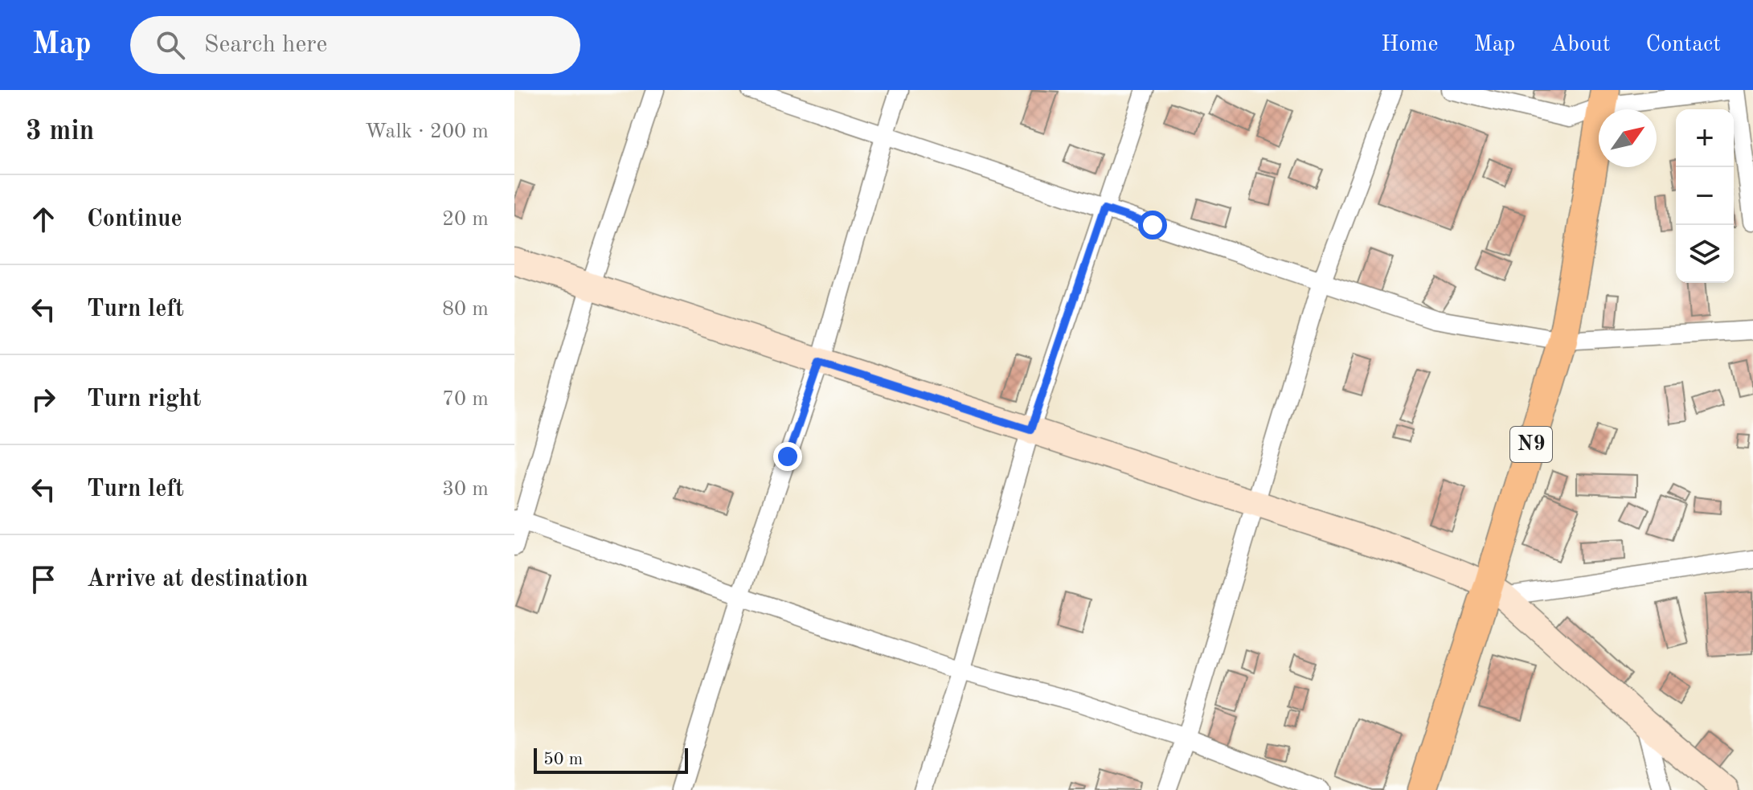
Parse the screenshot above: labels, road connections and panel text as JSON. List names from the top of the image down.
{
  "streets": {
    "main road": ["N9"]
  },
  "scale_bar": "50 m",
  "north": "top right",
  "page": {
    "header": "Map",
    "search": "Search here",
    "nav": [
      "Home",
      "Map",
      "About",
      "Contact"
    ],
    "heading": ["3 min", "Walk · 200 m"],
    "map_buttons": ["+", "−"],
    "list": [
      ["Continue", "20 m"],
      ["Turn left", "80 m"],
      ["Turn right", "70 m"],
      ["Turn left", "30 m"],
      "Arrive at destination"
    ],
    "scale": "50 m"
  }
}
